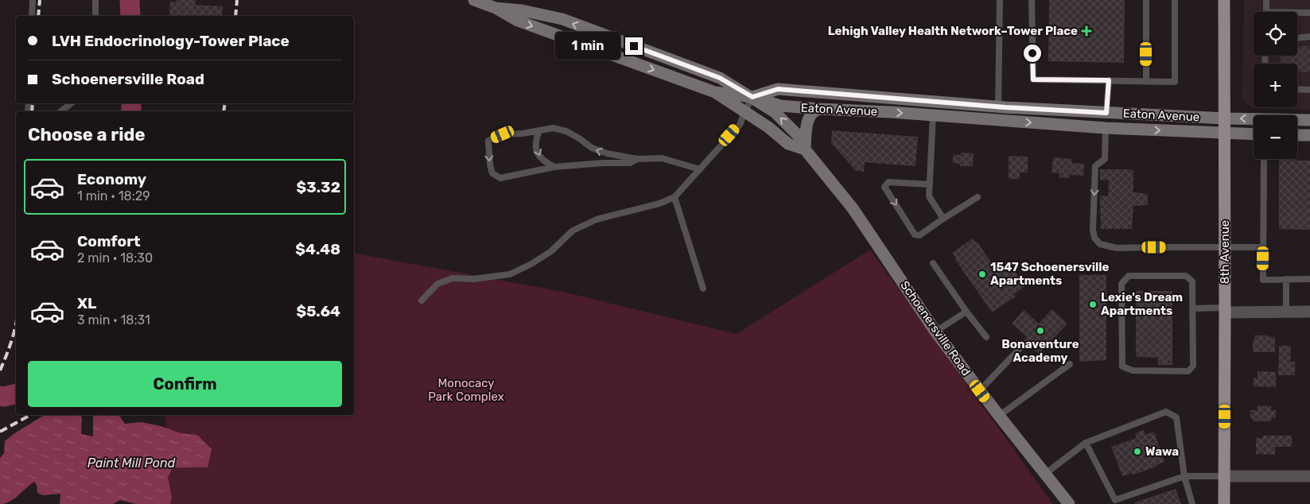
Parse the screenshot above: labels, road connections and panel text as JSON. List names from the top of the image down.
{
  "streets": {
    "main road": ["8th Avenue"],
    "street": ["Eaton Avenue", "Schoenersville Road"]
  },
  "crossings": [
    ["Eaton Avenue", "8th Avenue"],
    ["Eaton Avenue", "Schoenersville Road"]
  ],
  "water": ["Paint Mill Pond"],
  "parks": ["Monocacy Park Complex"],
  "places": {
    "health": ["Lehigh Valley Health Network–Tower Place"],
    "other": [
      "1547 Schoenersville Apartments",
      "Lexie's Dream Apartments",
      "Bonaventure Academy",
      "Wawa"
    ]
  },
  "page": {
    "map_buttons": ["+", "−"],
    "banner": ["LVH Endocrinology-Tower Place", "Schoenersville Road"],
    "bubble": "1 min",
    "heading": "Choose a ride",
    "list": [
      {
        "name": "Economy",
        "note": "1 min · 18:29",
        "value": "$3.32"
      },
      {
        "name": "Comfort",
        "note": "2 min · 18:30",
        "value": "$4.48"
      },
      {
        "name": "XL",
        "note": "3 min · 18:31",
        "value": "$5.64"
      }
    ],
    "buttons": "Confirm"
  }
}
